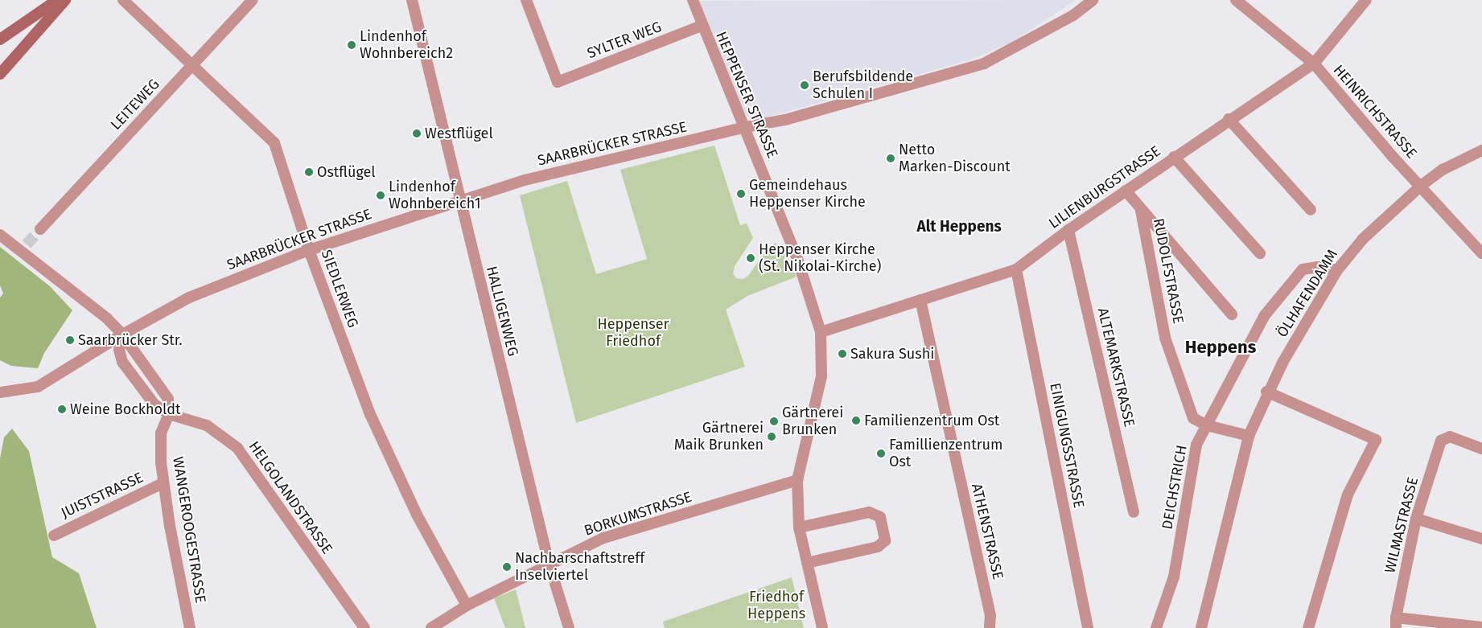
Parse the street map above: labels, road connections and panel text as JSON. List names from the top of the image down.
{
  "streets": {
    "street": [
      "SYLTER WEG",
      "HEPPENSER STRASSE",
      "LEITEWEG",
      "HEINRICHSTRASSE",
      "SAARBRÜCKER STRASSE",
      "LILIENBURGSTRASSE",
      "RUDOLFSTRASSE",
      "SIEDLERWEG",
      "ÖLHAFENDAMM",
      "HALLIGENWEG",
      "ALTEMARKSTRASSE",
      "EINIGUNGSSTRASSE",
      "DEICHSTRICH",
      "JUISTSTRASSE",
      "HELGOLANDSTRASSE",
      "BORKUMSTRASSE",
      "WILMASTRASSE",
      "WANGEROOGESTRASSE",
      "ATHENSTRASSE"
    ]
  },
  "crossings": [
    ["SYLTER WEG", "HEPPENSER STRASSE"],
    ["HEPPENSER STRASSE", "SAARBRÜCKER STRASSE"],
    ["HEPPENSER STRASSE", "LILIENBURGSTRASSE"],
    ["HEPPENSER STRASSE", "BORKUMSTRASSE"],
    ["LEITEWEG", "SIEDLERWEG"],
    ["HEINRICHSTRASSE", "LILIENBURGSTRASSE"],
    ["HEINRICHSTRASSE", "ÖLHAFENDAMM"],
    ["SAARBRÜCKER STRASSE", "SIEDLERWEG"],
    ["SAARBRÜCKER STRASSE", "HALLIGENWEG"],
    ["SAARBRÜCKER STRASSE", "HELGOLANDSTRASSE"],
    ["LILIENBURGSTRASSE", "ALTEMARKSTRASSE"],
    ["LILIENBURGSTRASSE", "EINIGUNGSSTRASSE"],
    ["LILIENBURGSTRASSE", "ATHENSTRASSE"],
    ["RUDOLFSTRASSE", "ÖLHAFENDAMM"],
    ["RUDOLFSTRASSE", "DEICHSTRICH"],
    ["SIEDLERWEG", "BORKUMSTRASSE"],
    ["ÖLHAFENDAMM", "DEICHSTRICH"],
    ["HALLIGENWEG", "BORKUMSTRASSE"],
    ["JUISTSTRASSE", "WANGEROOGESTRASSE"],
    ["HELGOLANDSTRASSE", "WANGEROOGESTRASSE"]
  ],
  "districts": ["Alt Heppens", "Heppens"],
  "parks": ["Heppenser Friedhof", "Friedhof Heppens"],
  "places": [
    "Lindenhof Wohnbereich2",
    "Berufsbildende Schulen I",
    "Westflügel",
    "Netto Marken-Discount",
    "Ostflügel",
    "Gemeindehaus Heppenser Kirche",
    "Lindenhof Wohnbereich1",
    "Heppenser Kirche (St. Nikolai-Kirche)",
    "Saarbrücker Str.",
    "Sakura Sushi",
    "Weine Bockholdt",
    "Familienzentrum Ost",
    "Gärtnerei Brunken",
    "Gärtnerei Maik Brunken",
    "Famillienzentrum Ost",
    "Nachbarschaftstreff Inselviertel"
  ]
}
